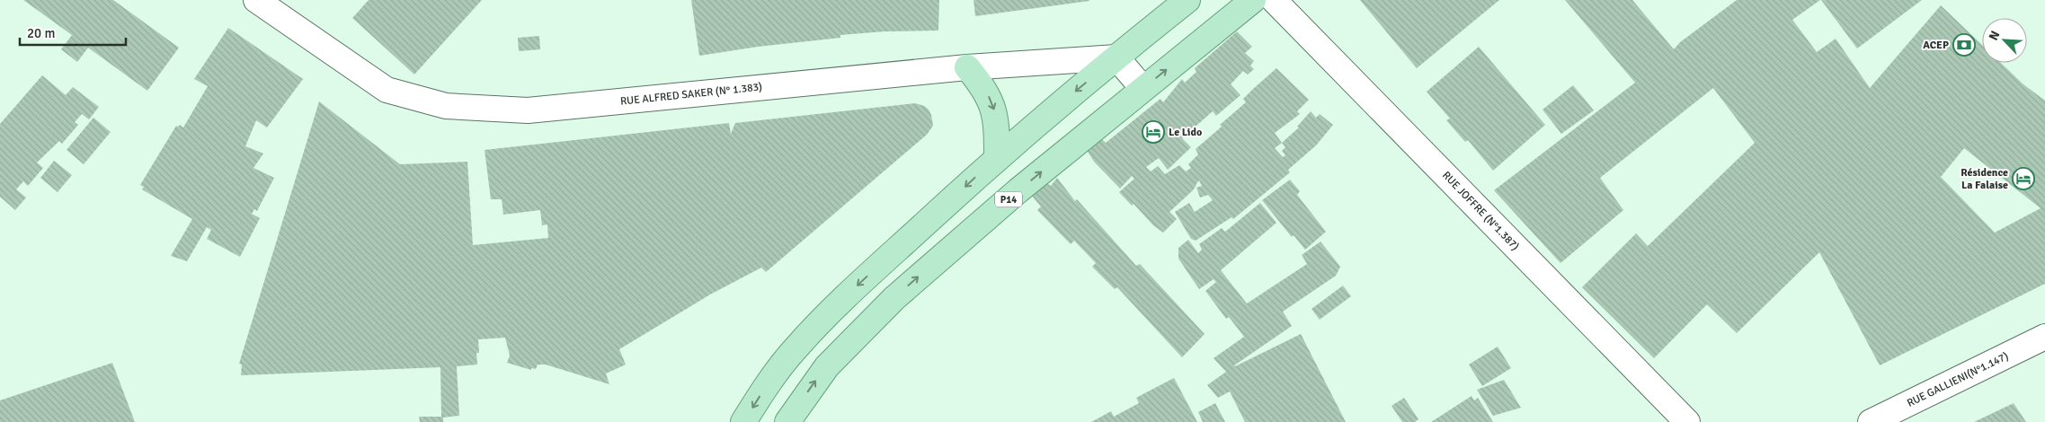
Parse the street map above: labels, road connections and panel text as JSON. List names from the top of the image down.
{
  "streets": {
    "main road": ["P14"],
    "street": ["RUE ALFRED SAKER (N° 1.383)", "RUE JOFFRE (N°1.387)", "RUE GALLIENI(N°1.147)"]
  },
  "places": {
    "bank": ["ACEP"],
    "hotel": ["Le Lido", "Résidence La Falaise"]
  },
  "scale_bar": "20 m",
  "north": "top left"
}
